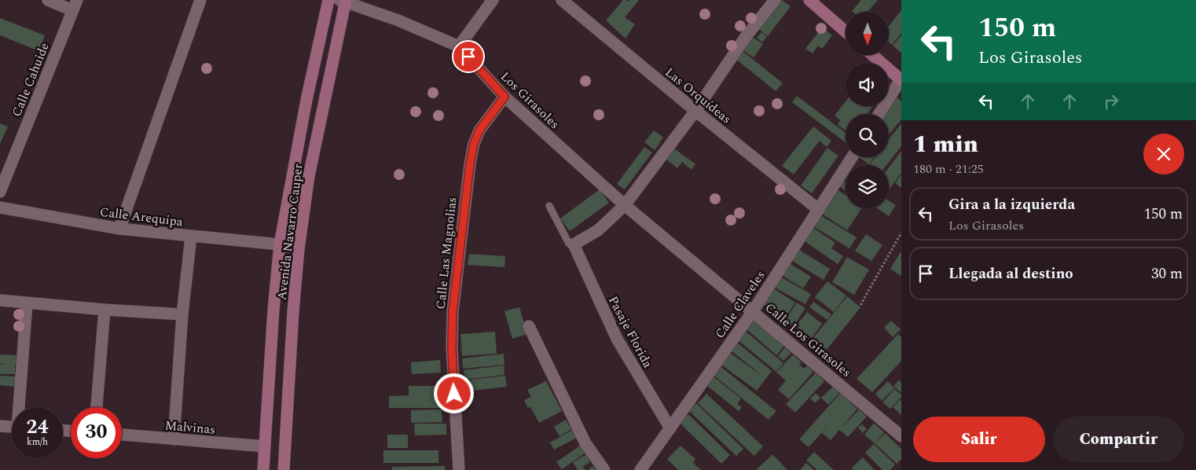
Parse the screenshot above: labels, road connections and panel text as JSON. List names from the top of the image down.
{
  "streets": {
    "street": [
      "Calle Cahuide",
      "Las Orquídeas",
      "Los Girasoles",
      "Calle Arequipa",
      "Avenida Navarro Cauper",
      "Calle Las Magnolias",
      "Calle Claveles",
      "Pasaje Florida",
      "Calle Los Girasoles",
      "Malvinas"
    ]
  },
  "crossings": [
    ["Las Orquídeas", "Calle Claveles"],
    ["Los Girasoles", "Avenida Navarro Cauper"],
    ["Los Girasoles", "Calle Las Magnolias"],
    ["Los Girasoles", "Calle Los Girasoles"],
    ["Calle Arequipa", "Avenida Navarro Cauper"],
    ["Calle Claveles", "Pasaje Florida"],
    ["Calle Claveles", "Calle Los Girasoles"]
  ],
  "north": "bottom",
  "page": {
    "turn": ["150 m", "Los Girasoles"],
    "heading": ["1 min", "180 m · 21:25"],
    "list": [
      {
        "name": "Gira a la izquierda",
        "note": "Los Girasoles",
        "value": "150 m"
      },
      {
        "name": "Llegada al destino",
        "value": "30 m"
      }
    ],
    "speed": "24 km/h",
    "limit": "30",
    "buttons": ["Salir", "Compartir"]
  }
}
